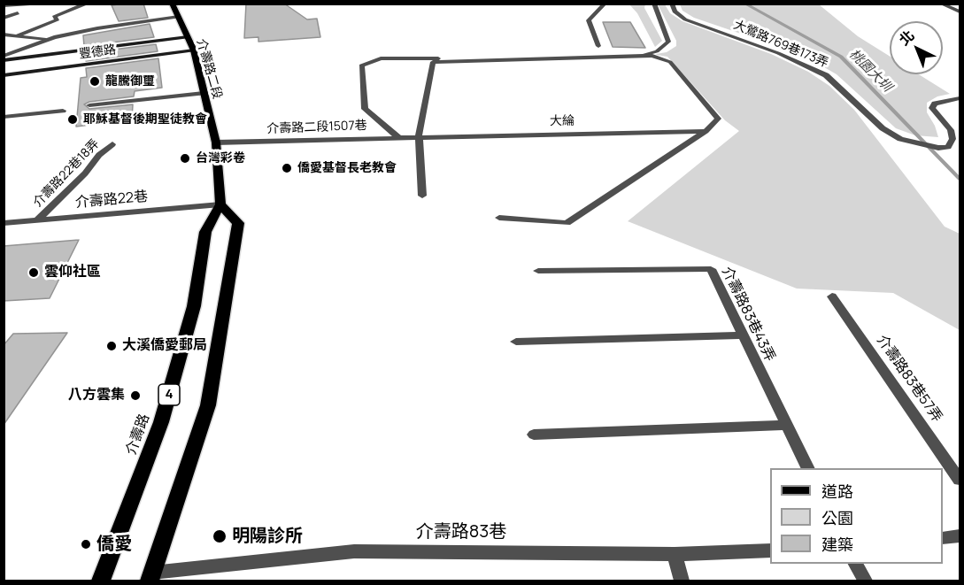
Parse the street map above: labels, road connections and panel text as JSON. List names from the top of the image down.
{
  "streets": {
    "main road": [
      "豐德路",
      "介壽路二段",
      "4",
      "介壽路"
    ],
    "street": [
      "大鶯路769巷173弄",
      "大綸",
      "介壽路二段1507巷",
      "介壽路22巷18弄",
      "介壽路22巷",
      "介壽路83巷43弄",
      "介壽路83巷57弄",
      "介壽路83巷"
    ]
  },
  "crossings": [
    ["豐德路", "介壽路二段"],
    ["介壽路二段", "介壽路二段1507巷"],
    ["大綸", "介壽路二段1507巷"],
    ["介壽路22巷18弄", "介壽路22巷"],
    ["介壽路22巷", "介壽路"]
  ],
  "water": ["桃園大圳"],
  "places": [
    "龍騰御璽",
    "耶穌基督後期聖徒教會",
    "台灣彩卷",
    "僑愛基督長老教會",
    "雲仰社區",
    "大溪僑愛郵局",
    "八方雲集",
    "明陽診所",
    "僑愛"
  ],
  "legend": ["道路", "公園", "建築"],
  "north": "top left"
}
